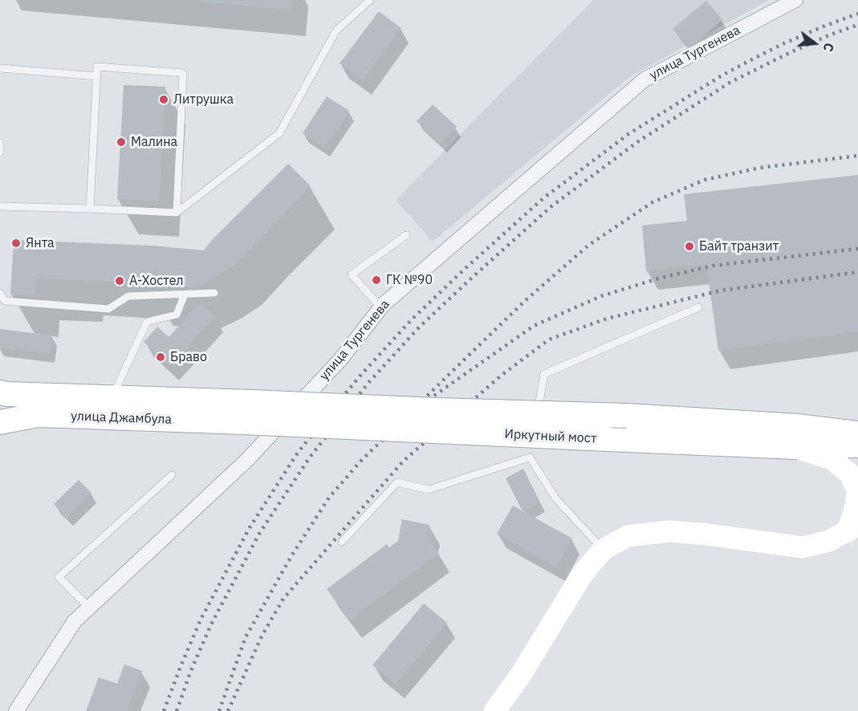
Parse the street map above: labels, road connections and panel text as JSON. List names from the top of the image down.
{
  "streets": {
    "main road": ["улица Джамбула", "Иркутный мост"],
    "street": ["улица Тургенева"]
  },
  "crossings": [
    ["улица Джамбула", "Иркутный мост"]
  ],
  "places": [
    "Литрушка",
    "Малина",
    "Янта",
    "Байт транзит",
    "ГК №90",
    "А-Хостел",
    "Браво"
  ],
  "north": "right"
}
